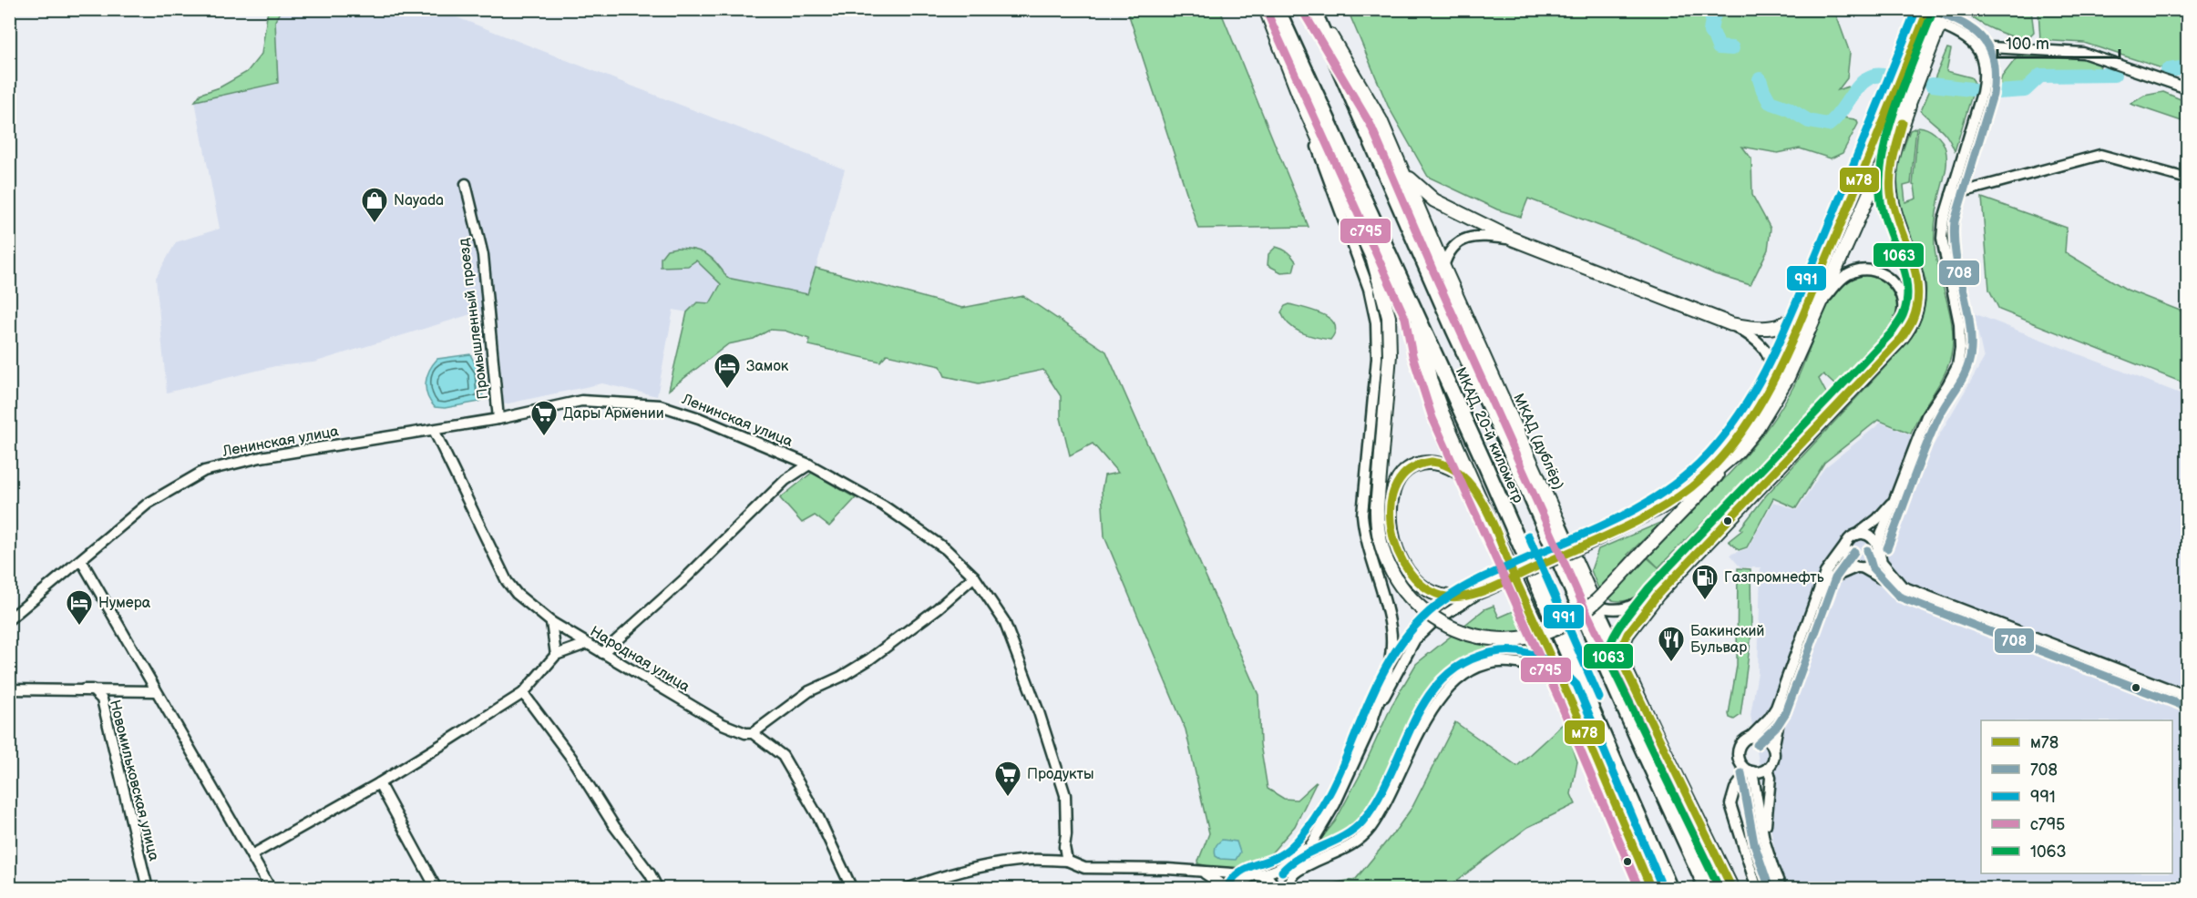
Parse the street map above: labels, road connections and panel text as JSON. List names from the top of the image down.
{
  "streets": {
    "highway": ["МКАД, 20-й километр"],
    "main road": ["МКАД (дублёр)"],
    "street": [
      "Промышленный проезд",
      "Ленинская улица",
      "Народная улица",
      "Новомильковская улица"
    ]
  },
  "crossings": [
    ["Промышленный проезд", "Ленинская улица"],
    ["Ленинская улица", "Народная улица"],
    ["МКАД, 20-й километр", "МКАД (дублёр)"]
  ],
  "places": {
    "shop": ["Nayada"],
    "hotel": ["Замок", "Нумера"],
    "supermarket": ["Дары Армении", "Продукты"],
    "fuel station": ["Газпромнефть"],
    "restaurant": ["Бакинский Бульвар"]
  },
  "lines": [
    "transit line м78",
    "transit line 991",
    "transit line 1063",
    "transit line 708",
    "transit line с795"
  ],
  "legend": [
    "м78",
    "708",
    "991",
    "с795",
    "1063"
  ],
  "scale_bar": "100 m"
}
